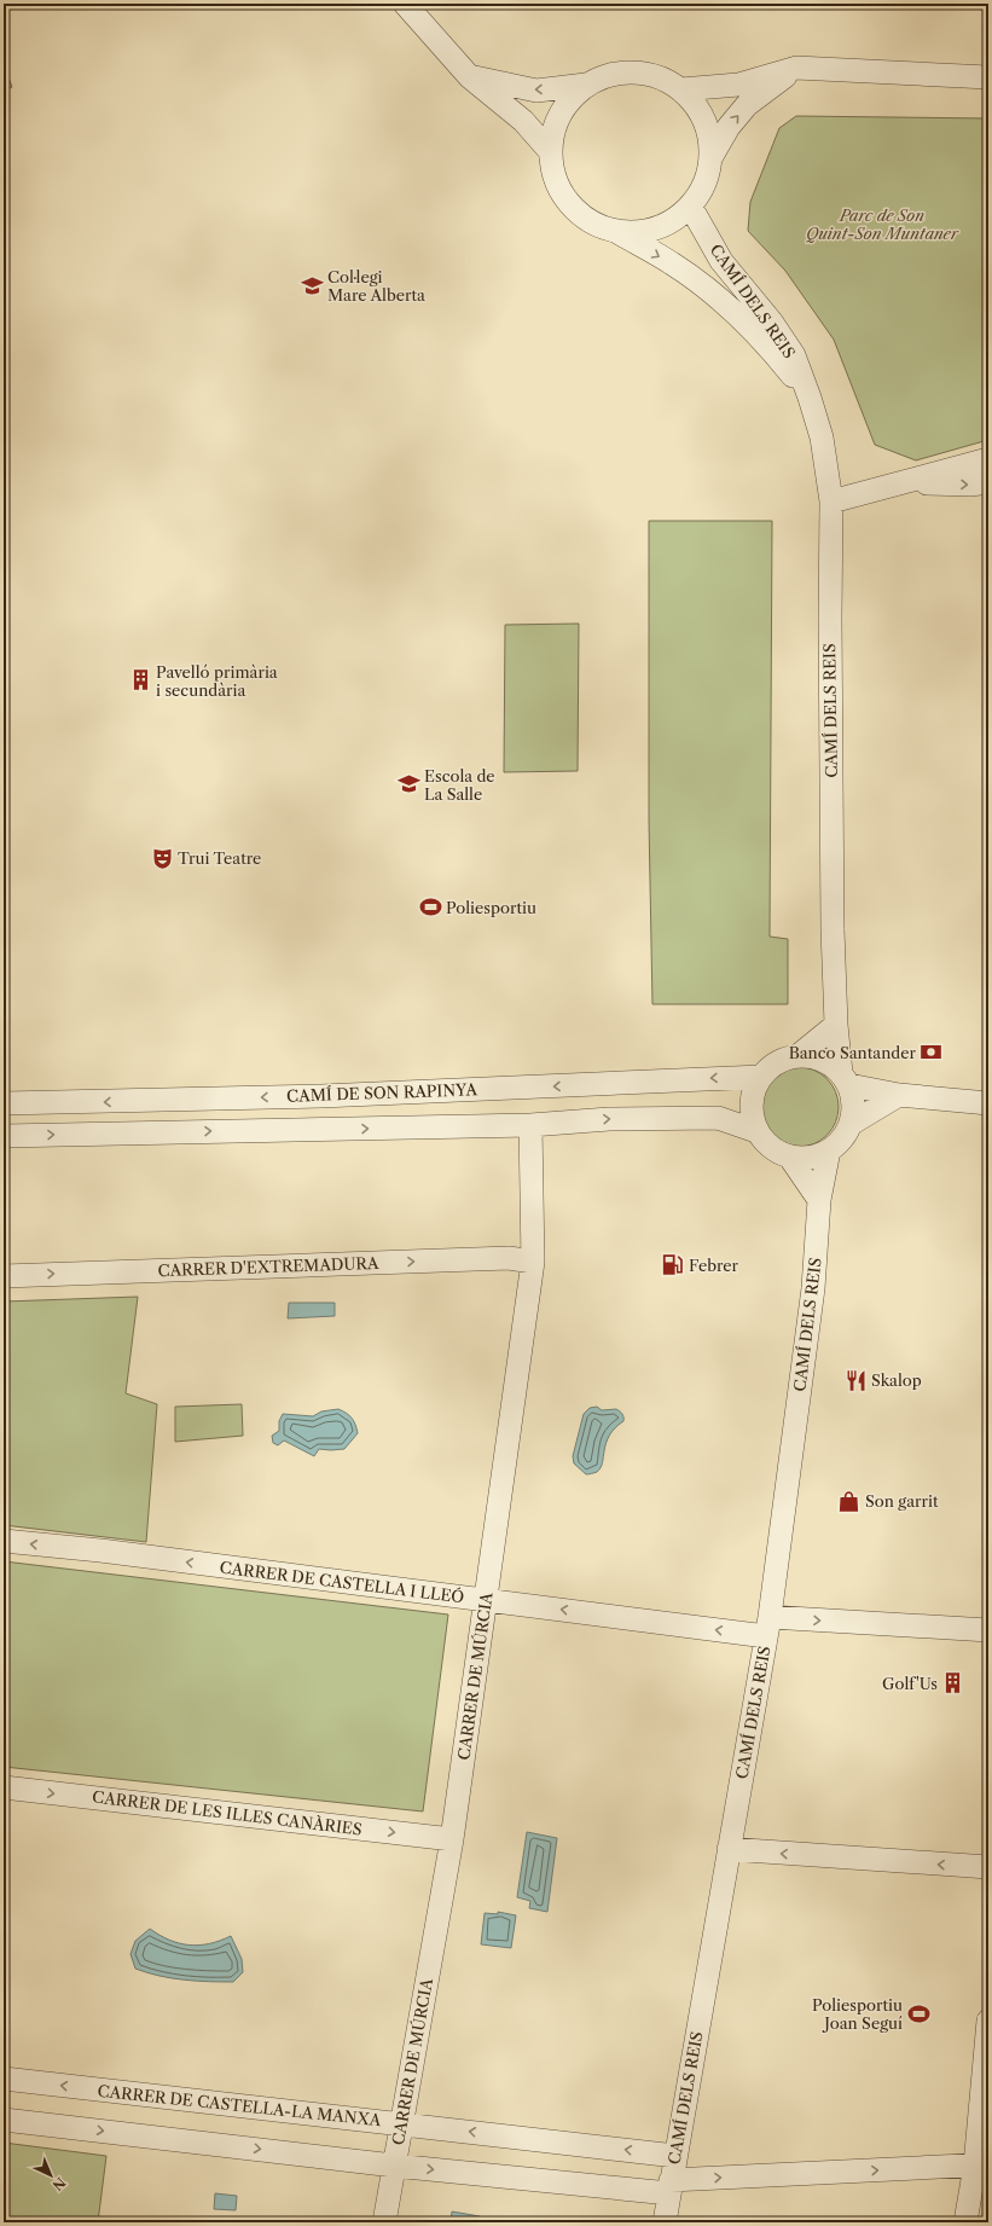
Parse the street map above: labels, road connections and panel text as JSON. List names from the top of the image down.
{
  "streets": {
    "street": [
      "CAMÍ DELS REIS",
      "CAMÍ DE SON RAPINYA",
      "CARRER D'EXTREMADURA",
      "CARRER DE CASTELLA I LLEÓ",
      "CARRER DE MÚRCIA",
      "CARRER DE LES ILLES CANÀRIES",
      "CARRER DE CASTELLA-LA MANXA"
    ]
  },
  "crossings": [
    ["CAMÍ DELS REIS", "CAMÍ DE SON RAPINYA"],
    ["CAMÍ DELS REIS", "CARRER DE CASTELLA I LLEÓ"],
    ["CAMÍ DELS REIS", "CARRER DE CASTELLA-LA MANXA"],
    ["CARRER D'EXTREMADURA", "CARRER DE MÚRCIA"],
    ["CARRER DE CASTELLA I LLEÓ", "CARRER DE MÚRCIA"],
    ["CARRER DE MÚRCIA", "CARRER DE LES ILLES CANÀRIES"],
    ["CARRER DE MÚRCIA", "CARRER DE CASTELLA-LA MANXA"]
  ],
  "one_way": ["CARRER DE LES ILLES CANÀRIES"],
  "parks": ["Parc de Son Quint-Son Muntaner"],
  "places": {
    "school or university": ["Col·legi Mare Alberta", "Escola de La Salle"],
    "building": ["Pavelló primària i secundària", "Golf'Us"],
    "theatre": ["Trui Teatre"],
    "sports": ["Poliesportiu", "Poliesportiu Joan Seguí"],
    "bank": ["Banco Santander"],
    "fuel station": ["Febrer"],
    "restaurant": ["Skalop"],
    "shop": ["Son garrit"]
  },
  "north": "bottom right"
}
